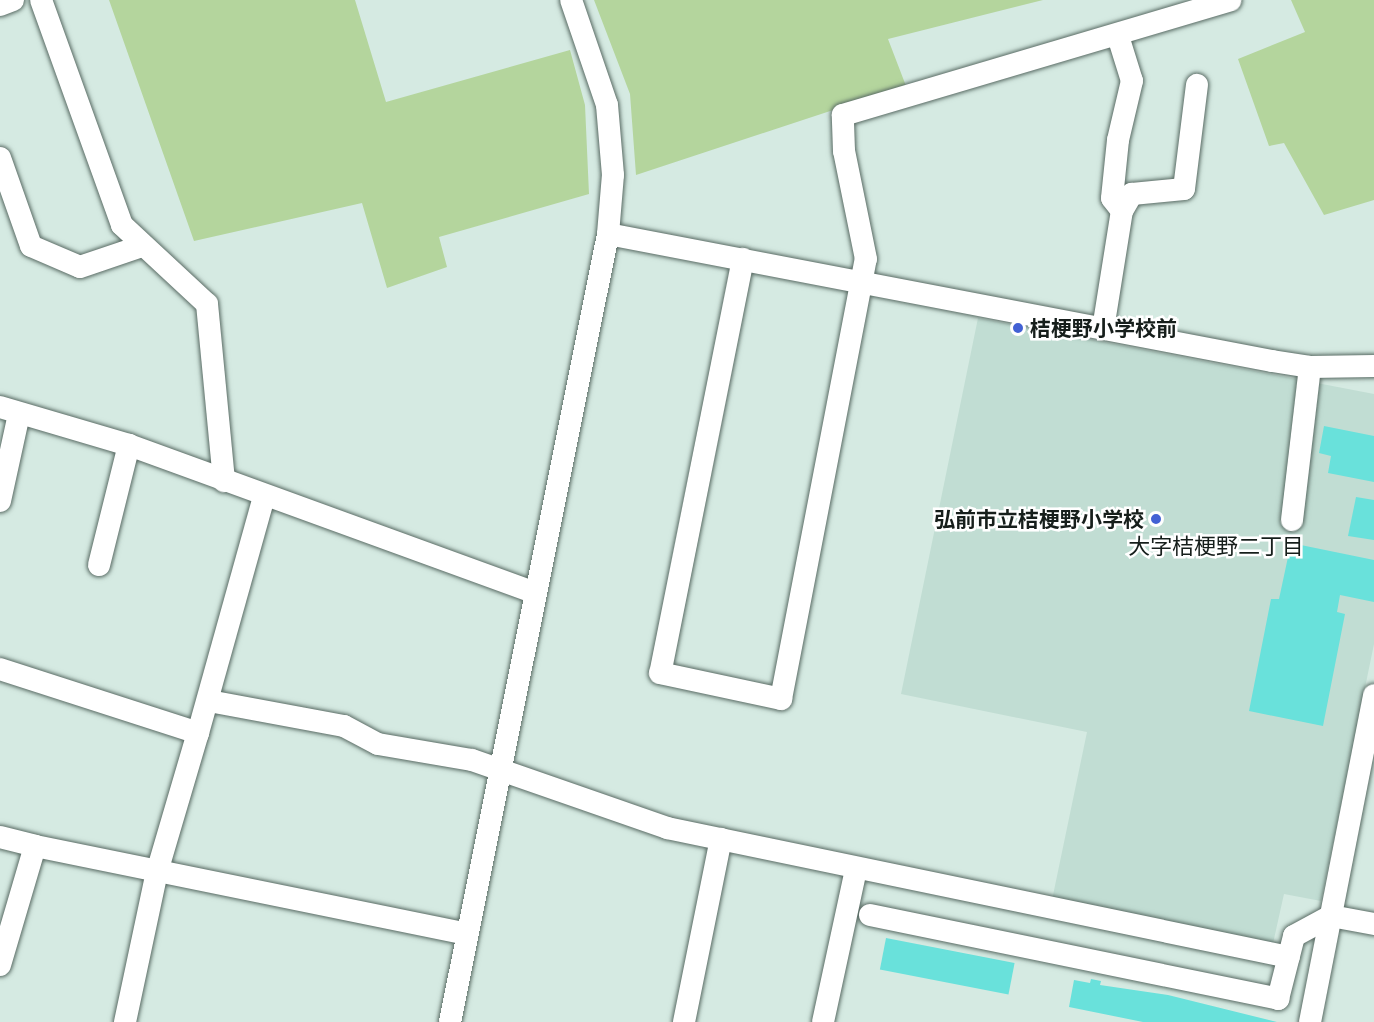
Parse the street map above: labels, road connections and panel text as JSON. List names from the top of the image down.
{
  "districts": ["大字桔梗野二丁目"],
  "places": ["桔梗野小学校前", "弘前市立桔梗野小学校"]
}
